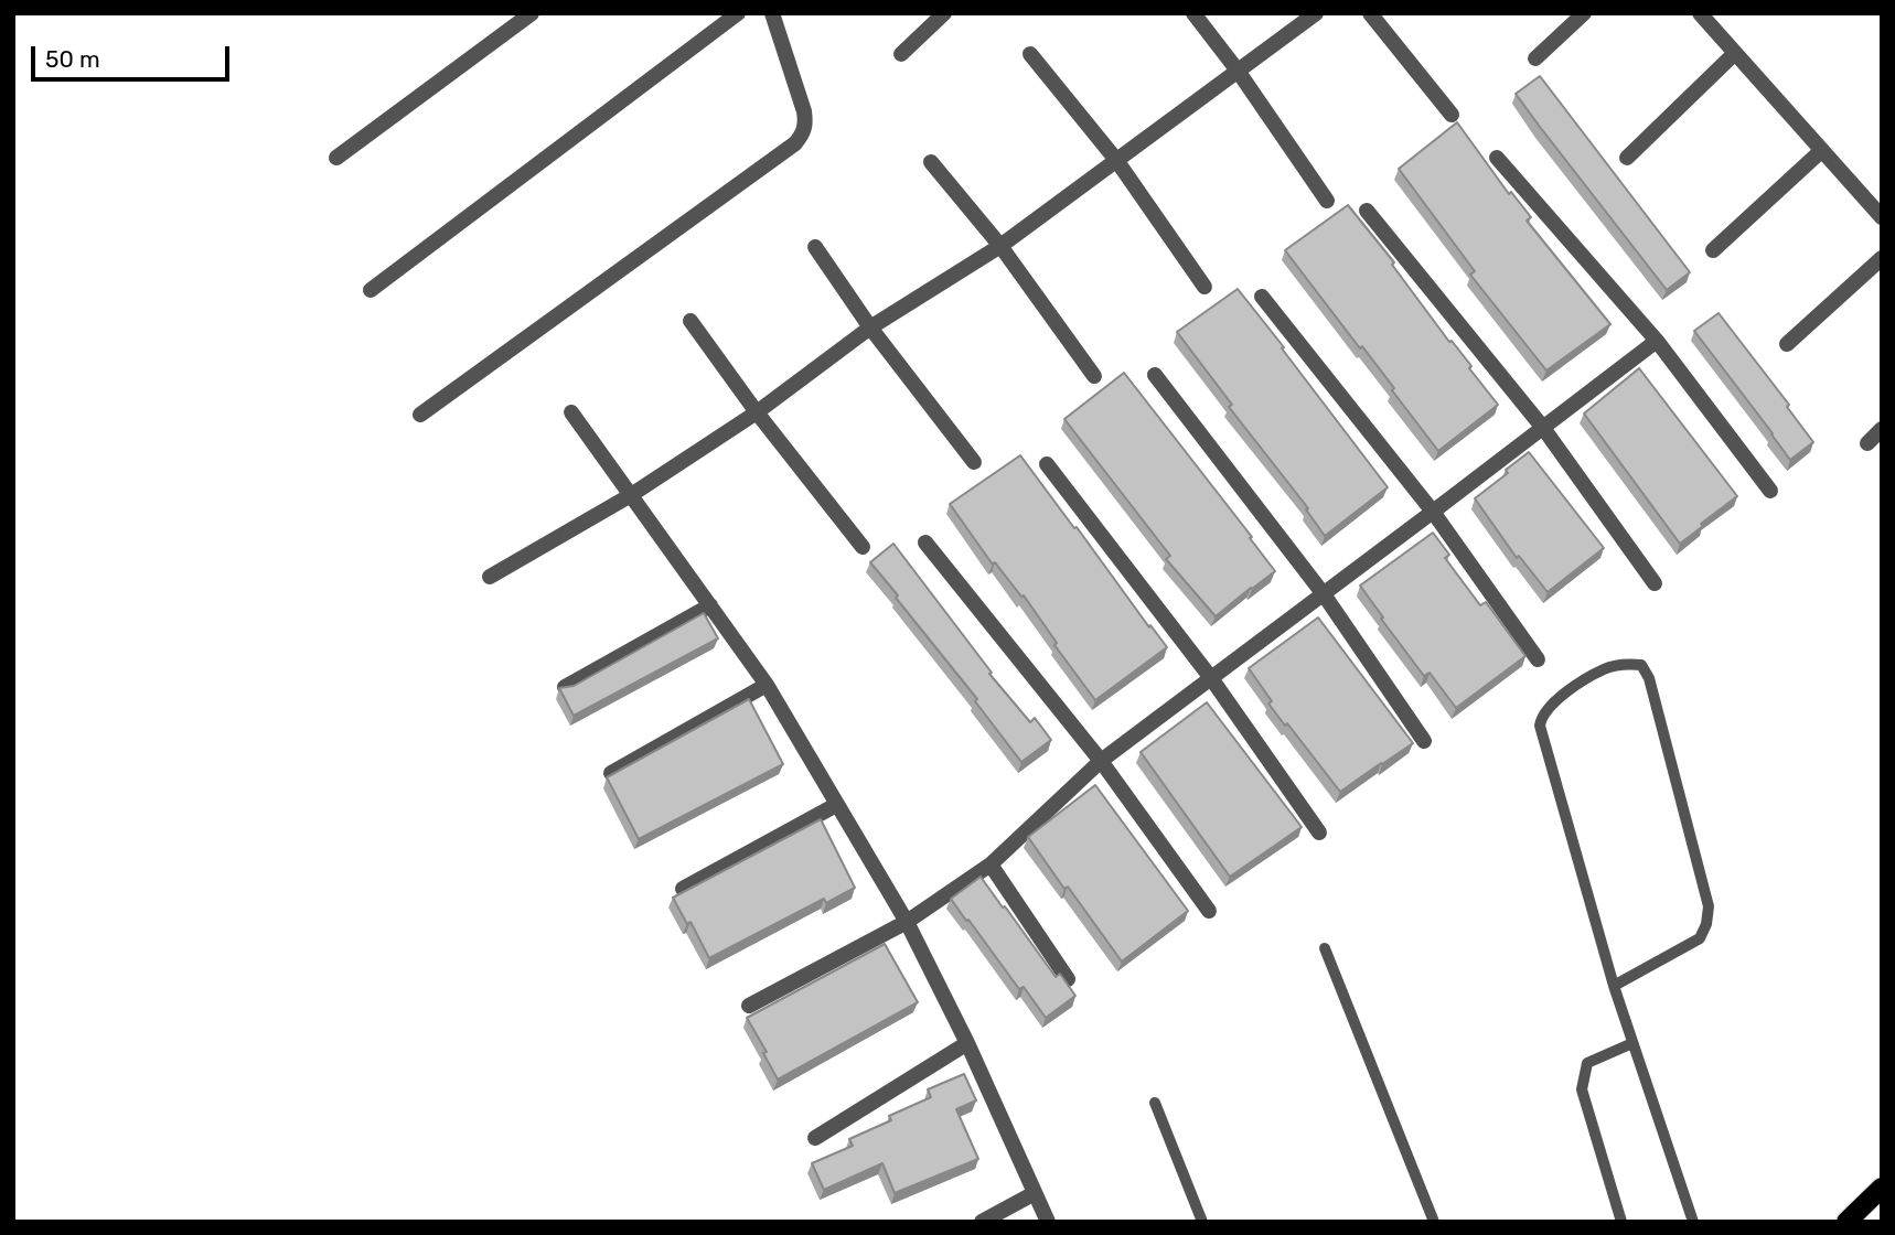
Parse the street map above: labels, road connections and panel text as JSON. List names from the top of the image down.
{
  "scale_bar": "50 m"
}
